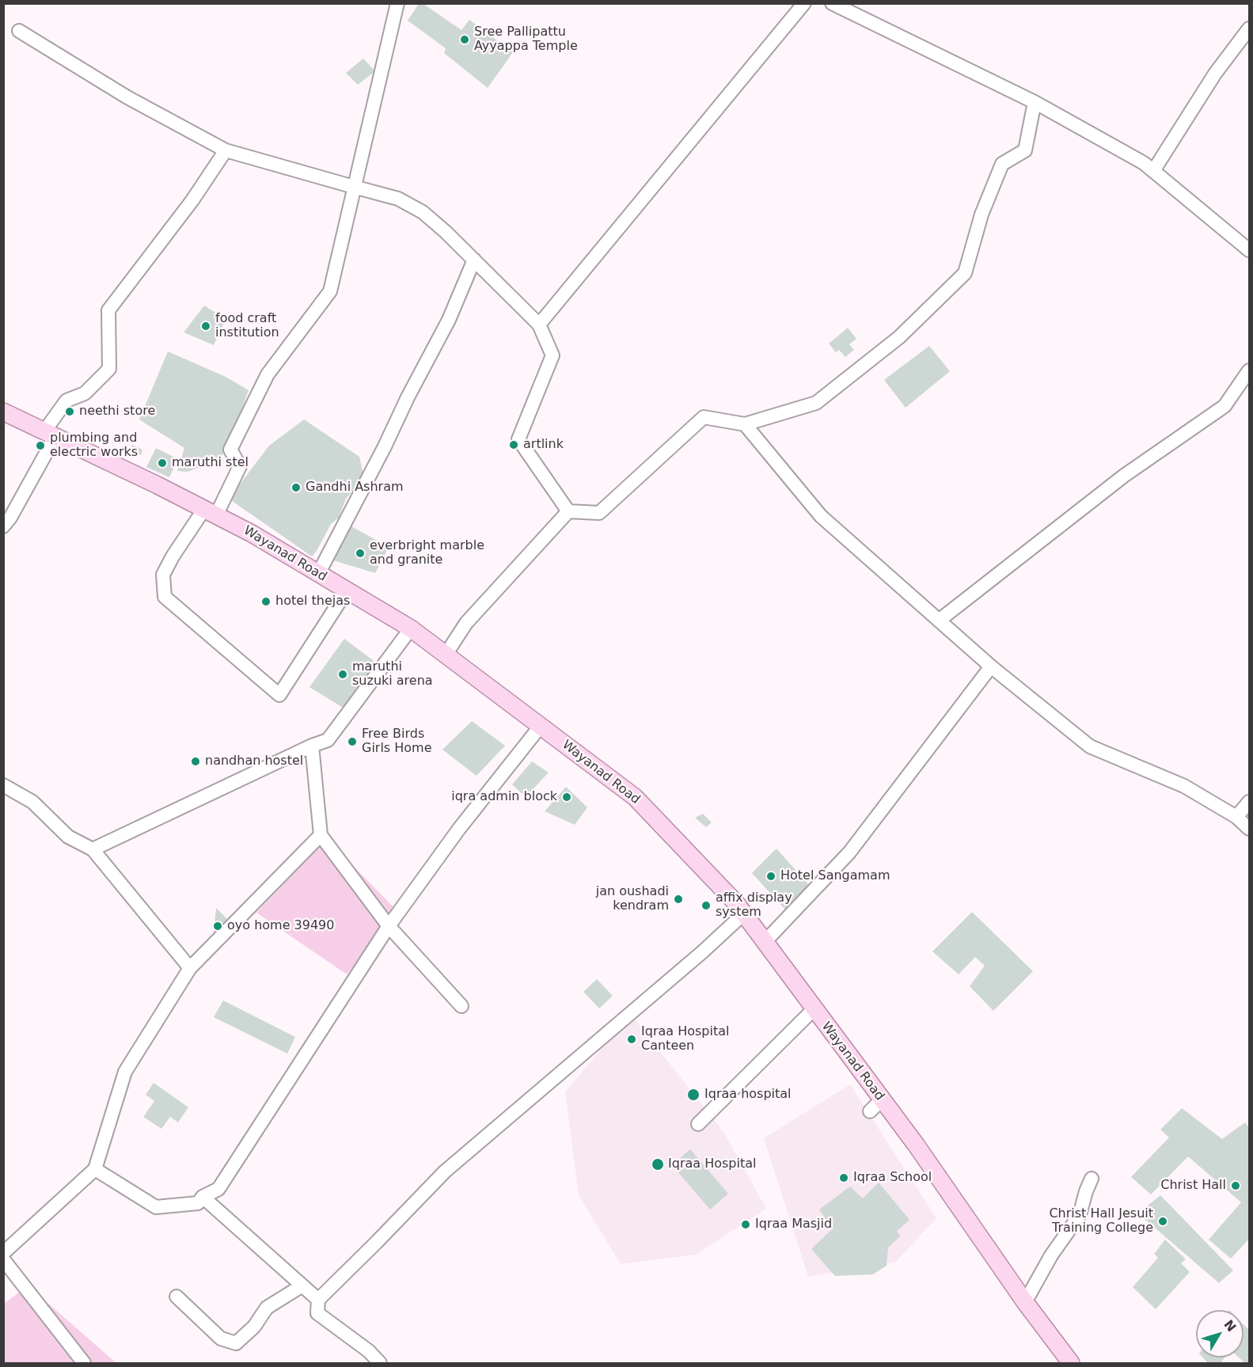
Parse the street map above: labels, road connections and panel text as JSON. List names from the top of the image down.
{
  "streets": {
    "main road": ["Wayanad Road"]
  },
  "places": [
    "Sree Pallipattu Ayyappa Temple",
    "food craft institution",
    "neethi store",
    "artlink",
    "plumbing and electric works",
    "maruthi stel",
    "Gandhi Ashram",
    "everbright marble and granite",
    "hotel thejas",
    "maruthi suzuki arena",
    "Free Birds Girls Home",
    "nandhan hostel",
    "iqra admin block",
    "Hotel Sangamam",
    "jan oushadi kendram",
    "affix display system",
    "oyo home 39490",
    "Iqraa Hospital Canteen",
    "Iqraa hospital",
    "Iqraa Hospital",
    "Iqraa School",
    "Christ Hall",
    "Christ Hall Jesuit Training College",
    "Iqraa Masjid"
  ],
  "north": "top right"
}
